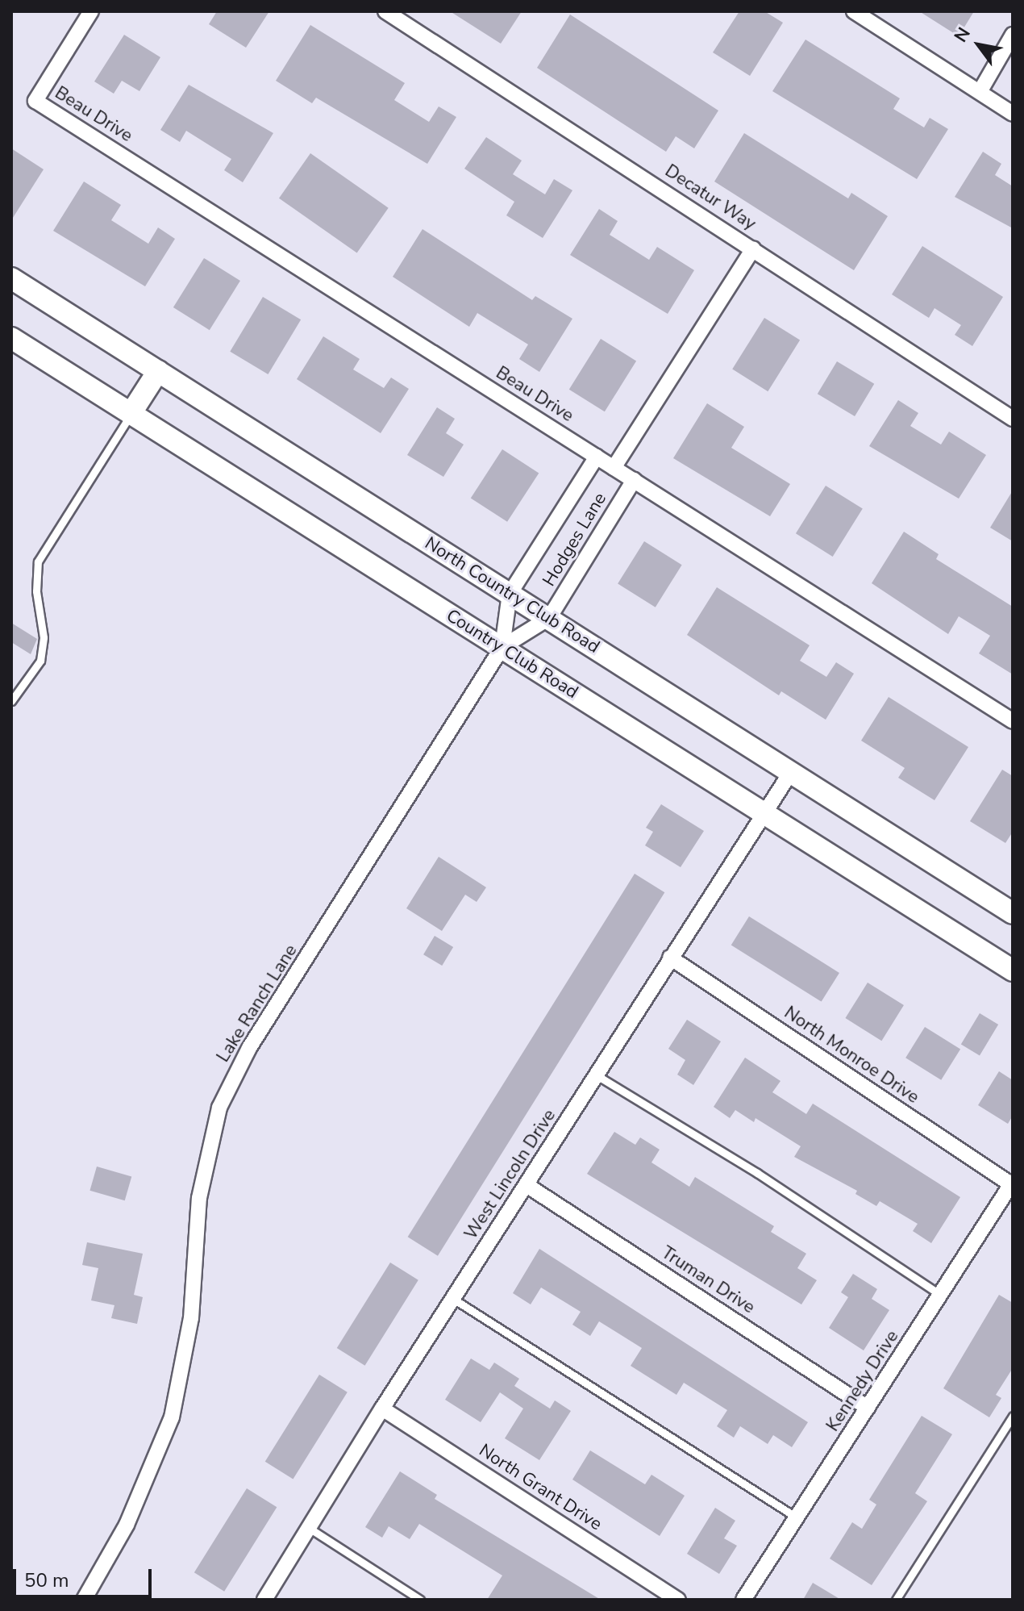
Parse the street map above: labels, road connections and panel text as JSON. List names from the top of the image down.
{
  "streets": {
    "main road": ["North Country Club Road", "Country Club Road"],
    "street": [
      "Beau Drive",
      "Decatur Way",
      "Hodges Lane",
      "Lake Ranch Lane",
      "North Monroe Drive",
      "West Lincoln Drive",
      "Truman Drive",
      "Kennedy Drive",
      "North Grant Drive"
    ]
  },
  "crossings": [
    ["Beau Drive", "Hodges Lane"],
    ["Hodges Lane", "North Country Club Road"],
    ["Hodges Lane", "Country Club Road"],
    ["Hodges Lane", "Lake Ranch Lane"],
    ["North Country Club Road", "West Lincoln Drive"],
    ["Country Club Road", "Lake Ranch Lane"],
    ["Country Club Road", "West Lincoln Drive"],
    ["North Monroe Drive", "West Lincoln Drive"],
    ["North Monroe Drive", "Kennedy Drive"],
    ["West Lincoln Drive", "Truman Drive"],
    ["West Lincoln Drive", "North Grant Drive"],
    ["Truman Drive", "Kennedy Drive"]
  ],
  "scale_bar": "50 m",
  "north": "top left"
}
